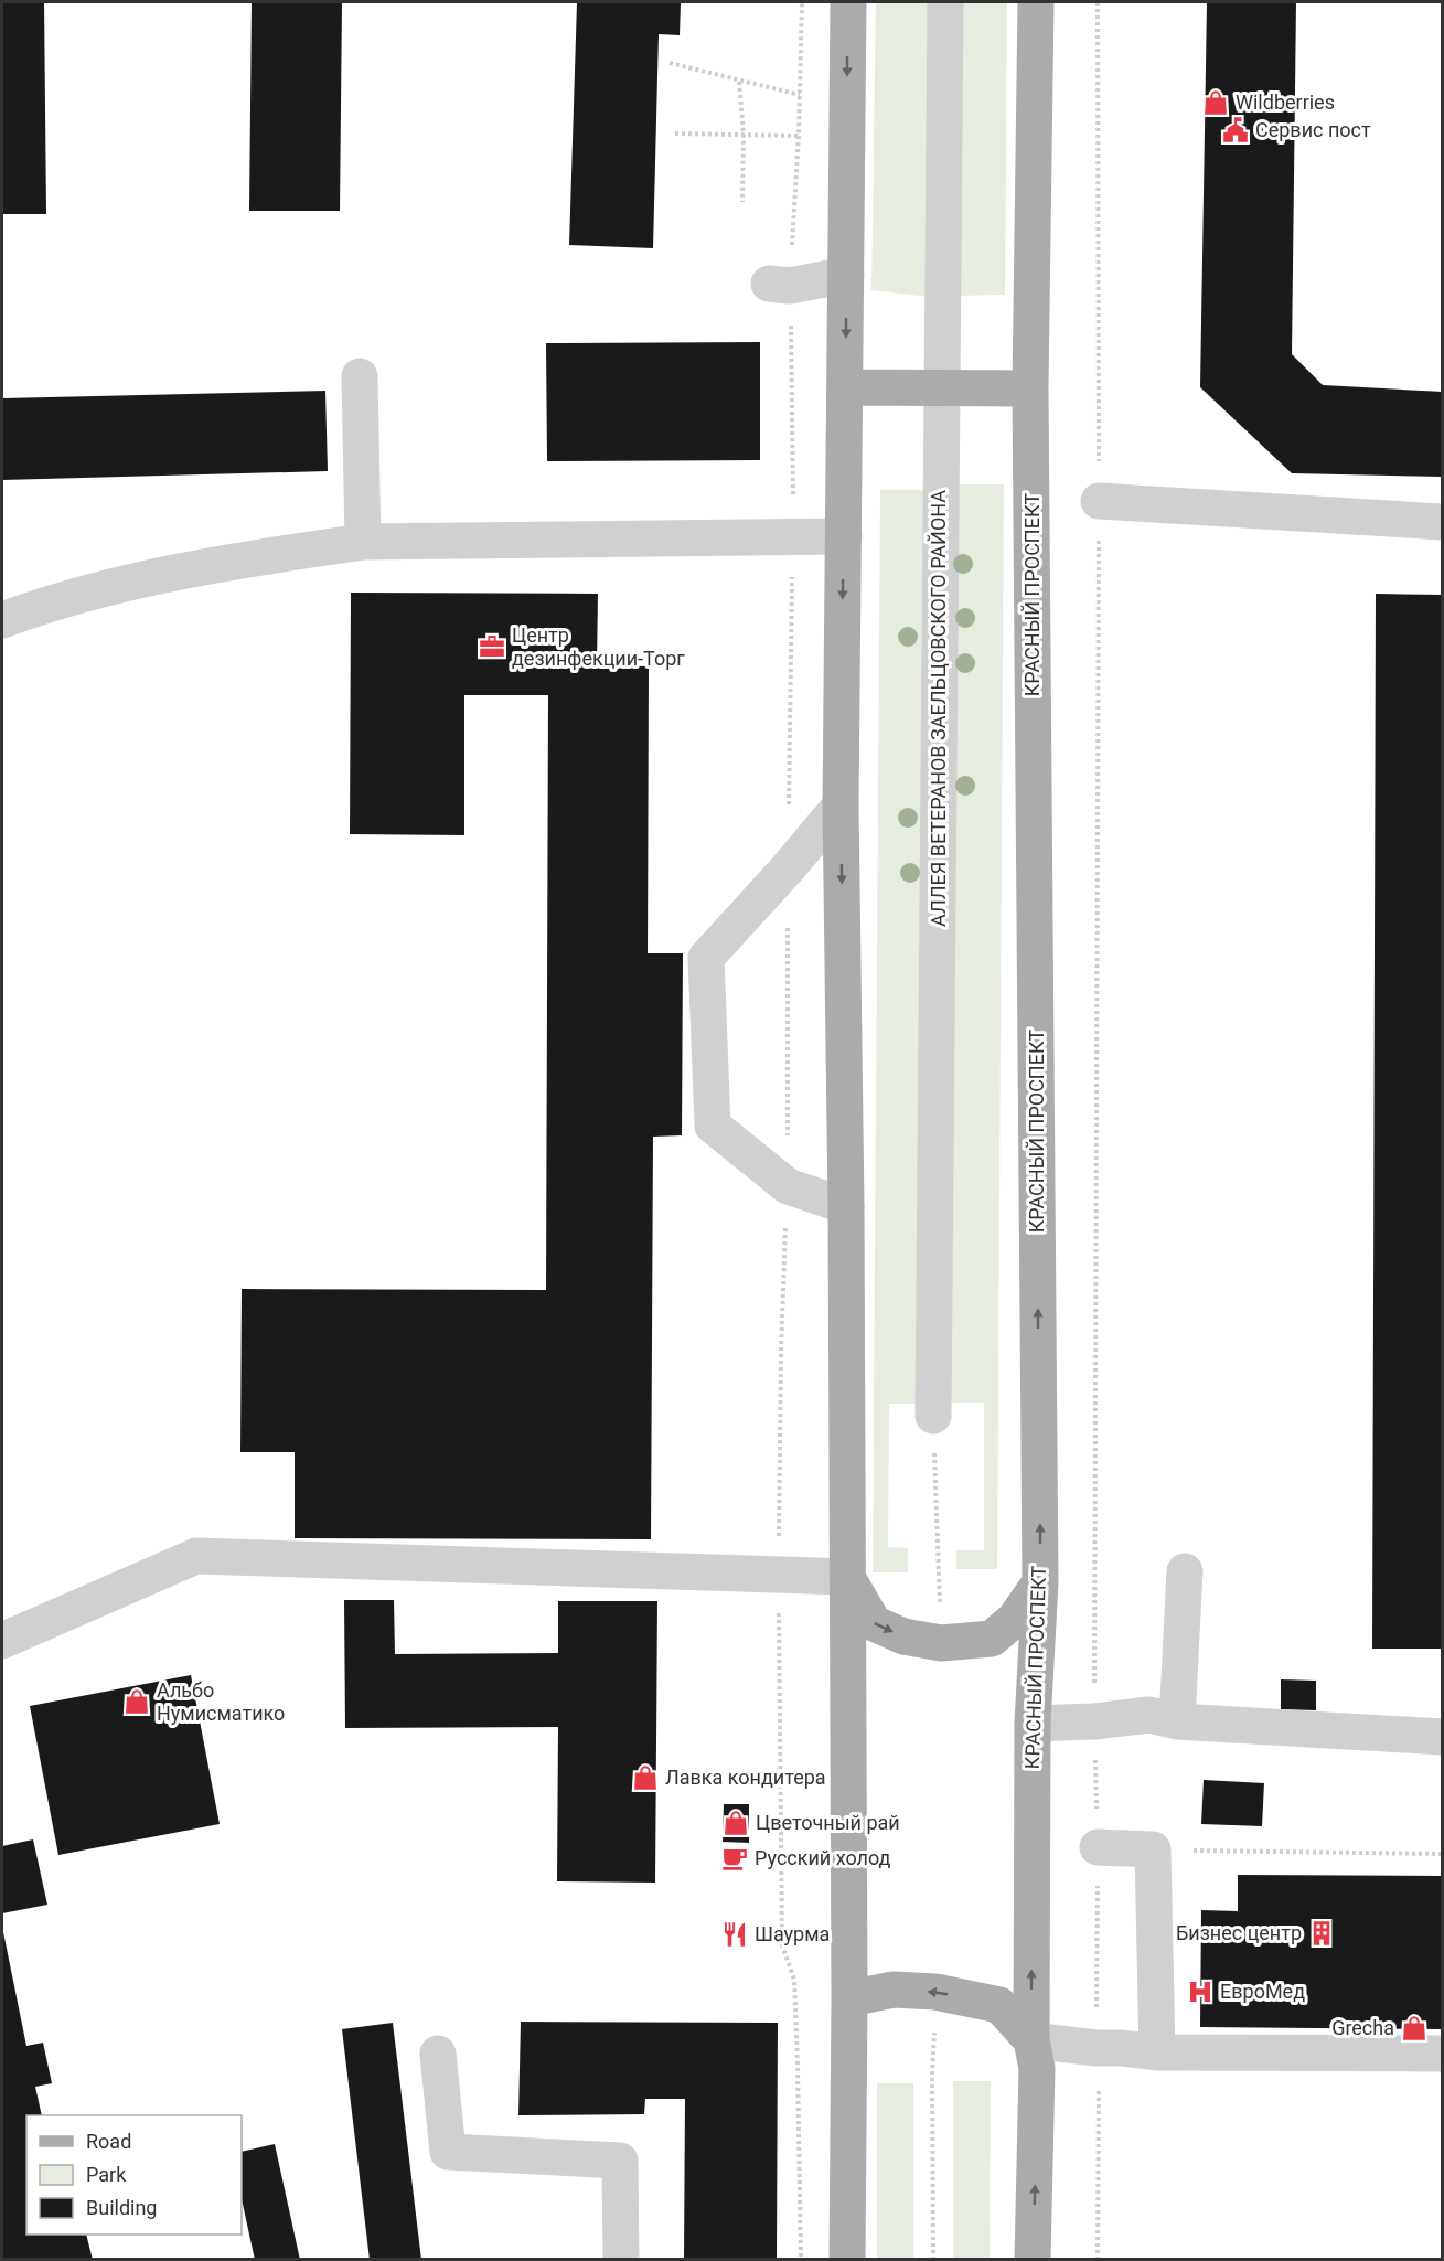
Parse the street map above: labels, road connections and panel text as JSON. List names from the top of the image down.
{
  "streets": {
    "main road": ["КРАСНЫЙ ПРОСПЕКТ"],
    "street": ["АЛЛЕЯ ВЕТЕРАНОВ ЗАЕЛЬЦОВСКОГО РАЙОНА"]
  },
  "places": {
    "shop": [
      "Wildberries",
      "Альбо Нумисматико",
      "Лавка кондитера",
      "Цветочный рай",
      "Grecha"
    ],
    "public building": ["Сервис пост"],
    "office": ["Центр дезинфекции-Торг"],
    "cafe": ["Русский холод"],
    "building": ["Бизнес центр"],
    "restaurant": ["Шаурма"],
    "hospital": ["ЕвроМед"]
  },
  "legend": ["Road", "Park", "Building"]
}
